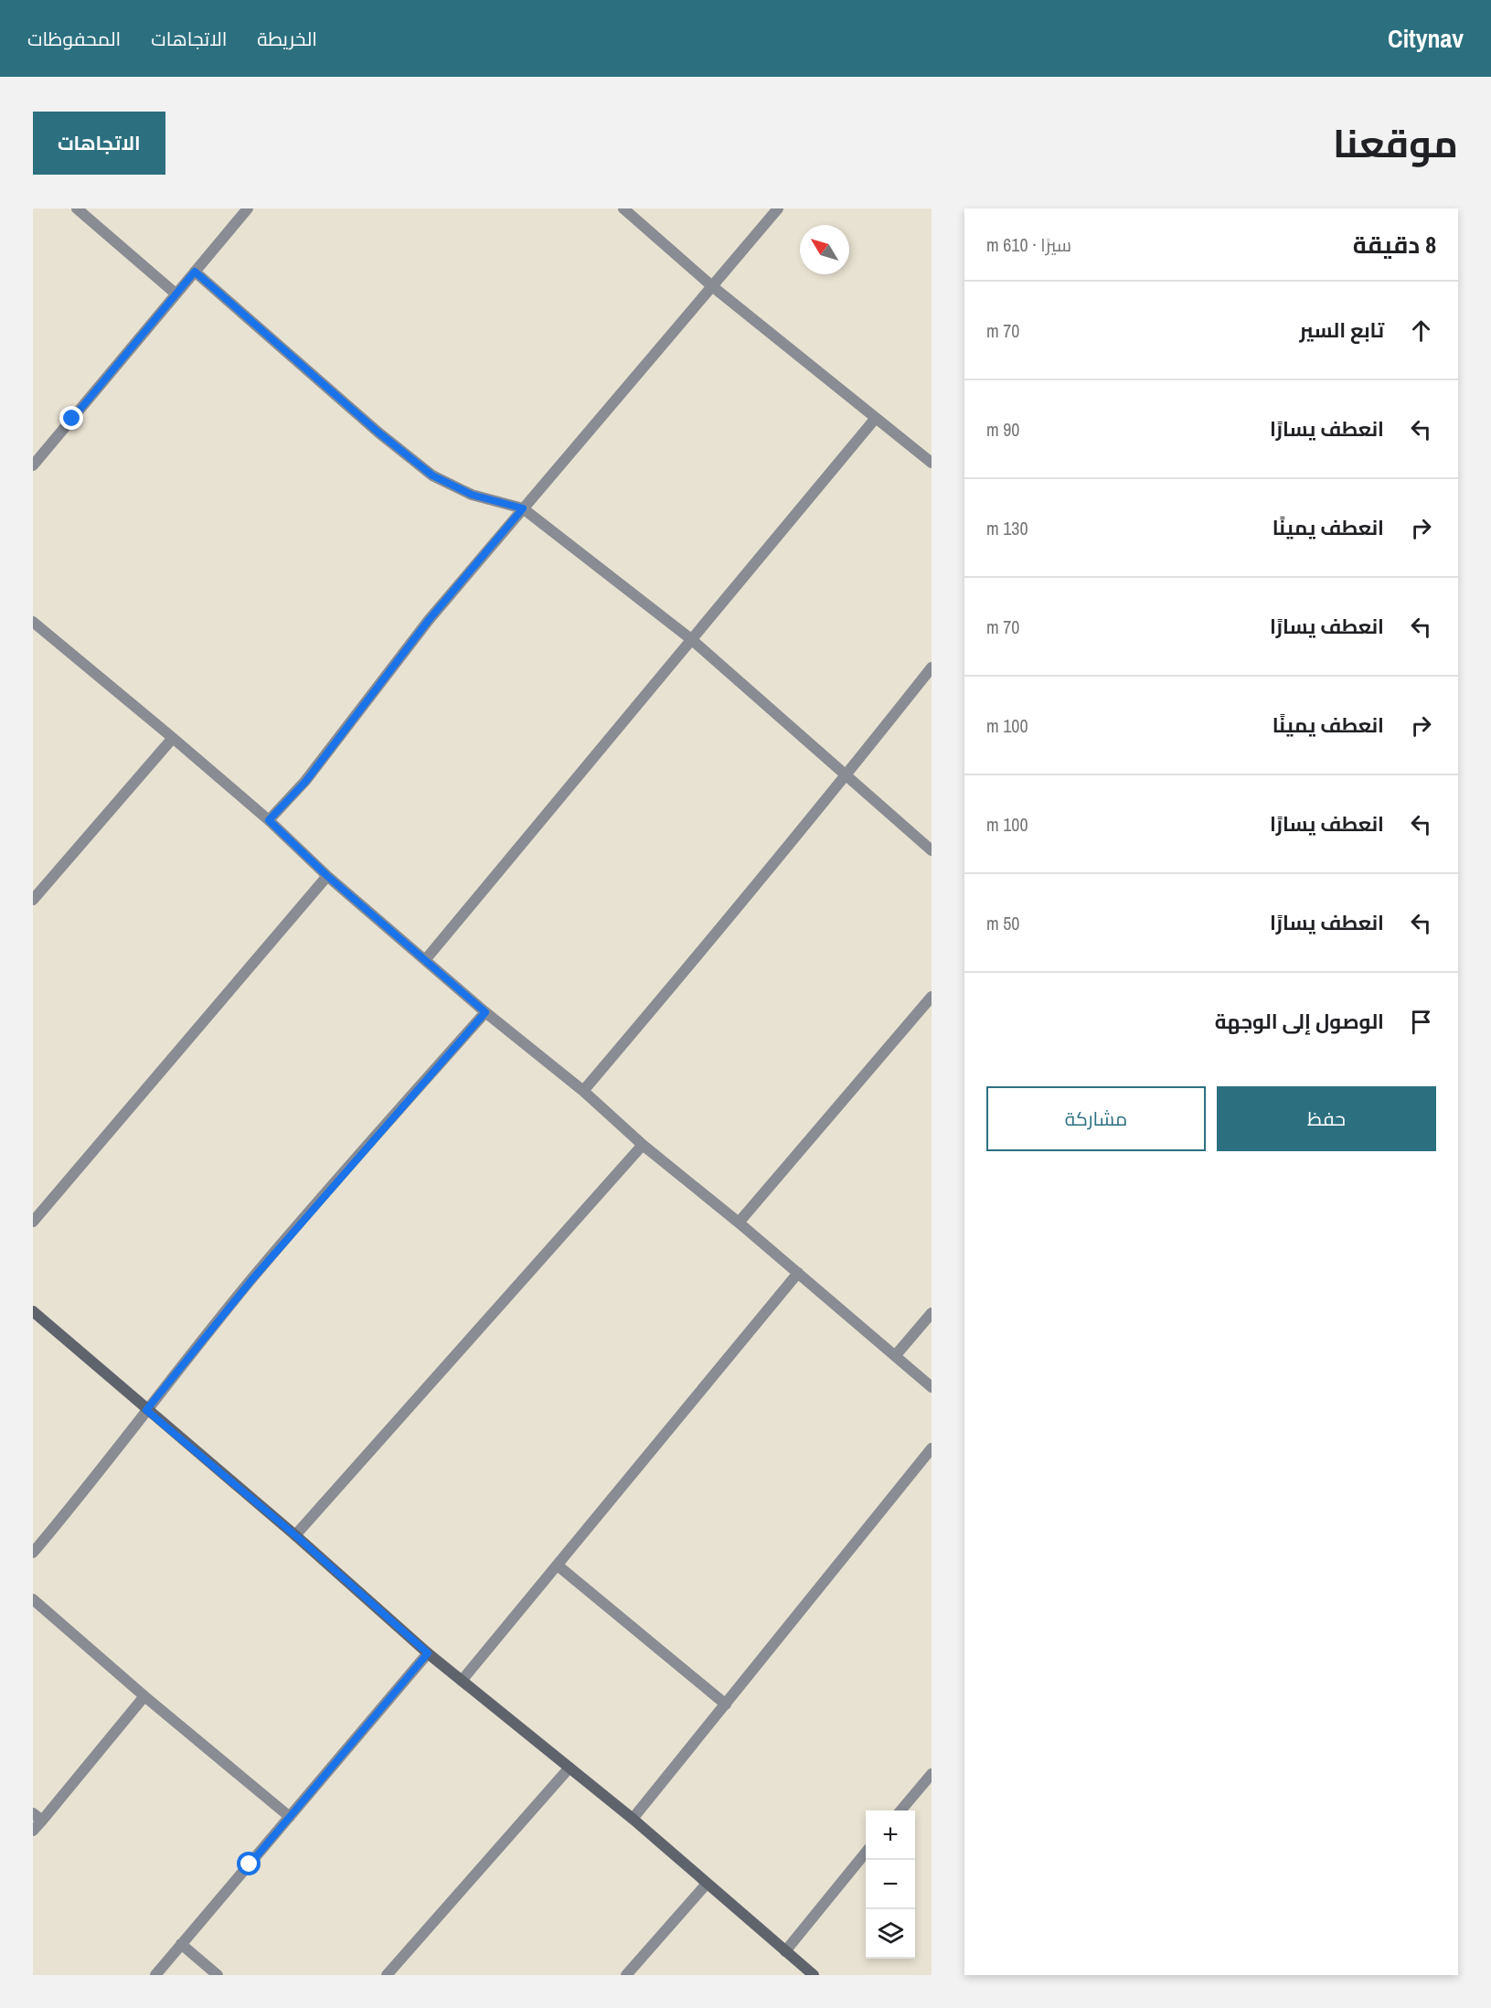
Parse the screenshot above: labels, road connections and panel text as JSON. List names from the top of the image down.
{
  "north": "top left",
  "page": {
    "header": "Citynav",
    "nav": ["الخريطة", "الاتجاهات", "المحفوظات"],
    "title": "موقعنا",
    "buttons": [
      "الاتجاهات",
      ["حفظ", "مشاركة"]
    ],
    "heading": ["8 دقيقة", "سيرًا · 610 m"],
    "list": [
      ["تابع السير", "70 m"],
      ["انعطف يسارًا", "90 m"],
      ["انعطف يمينًا", "130 m"],
      ["انعطف يسارًا", "70 m"],
      ["انعطف يمينًا", "100 m"],
      ["انعطف يسارًا", "100 m"],
      ["انعطف يسارًا", "50 m"],
      "الوصول إلى الوجهة"
    ],
    "map_buttons": ["+", "−"]
  }
}
